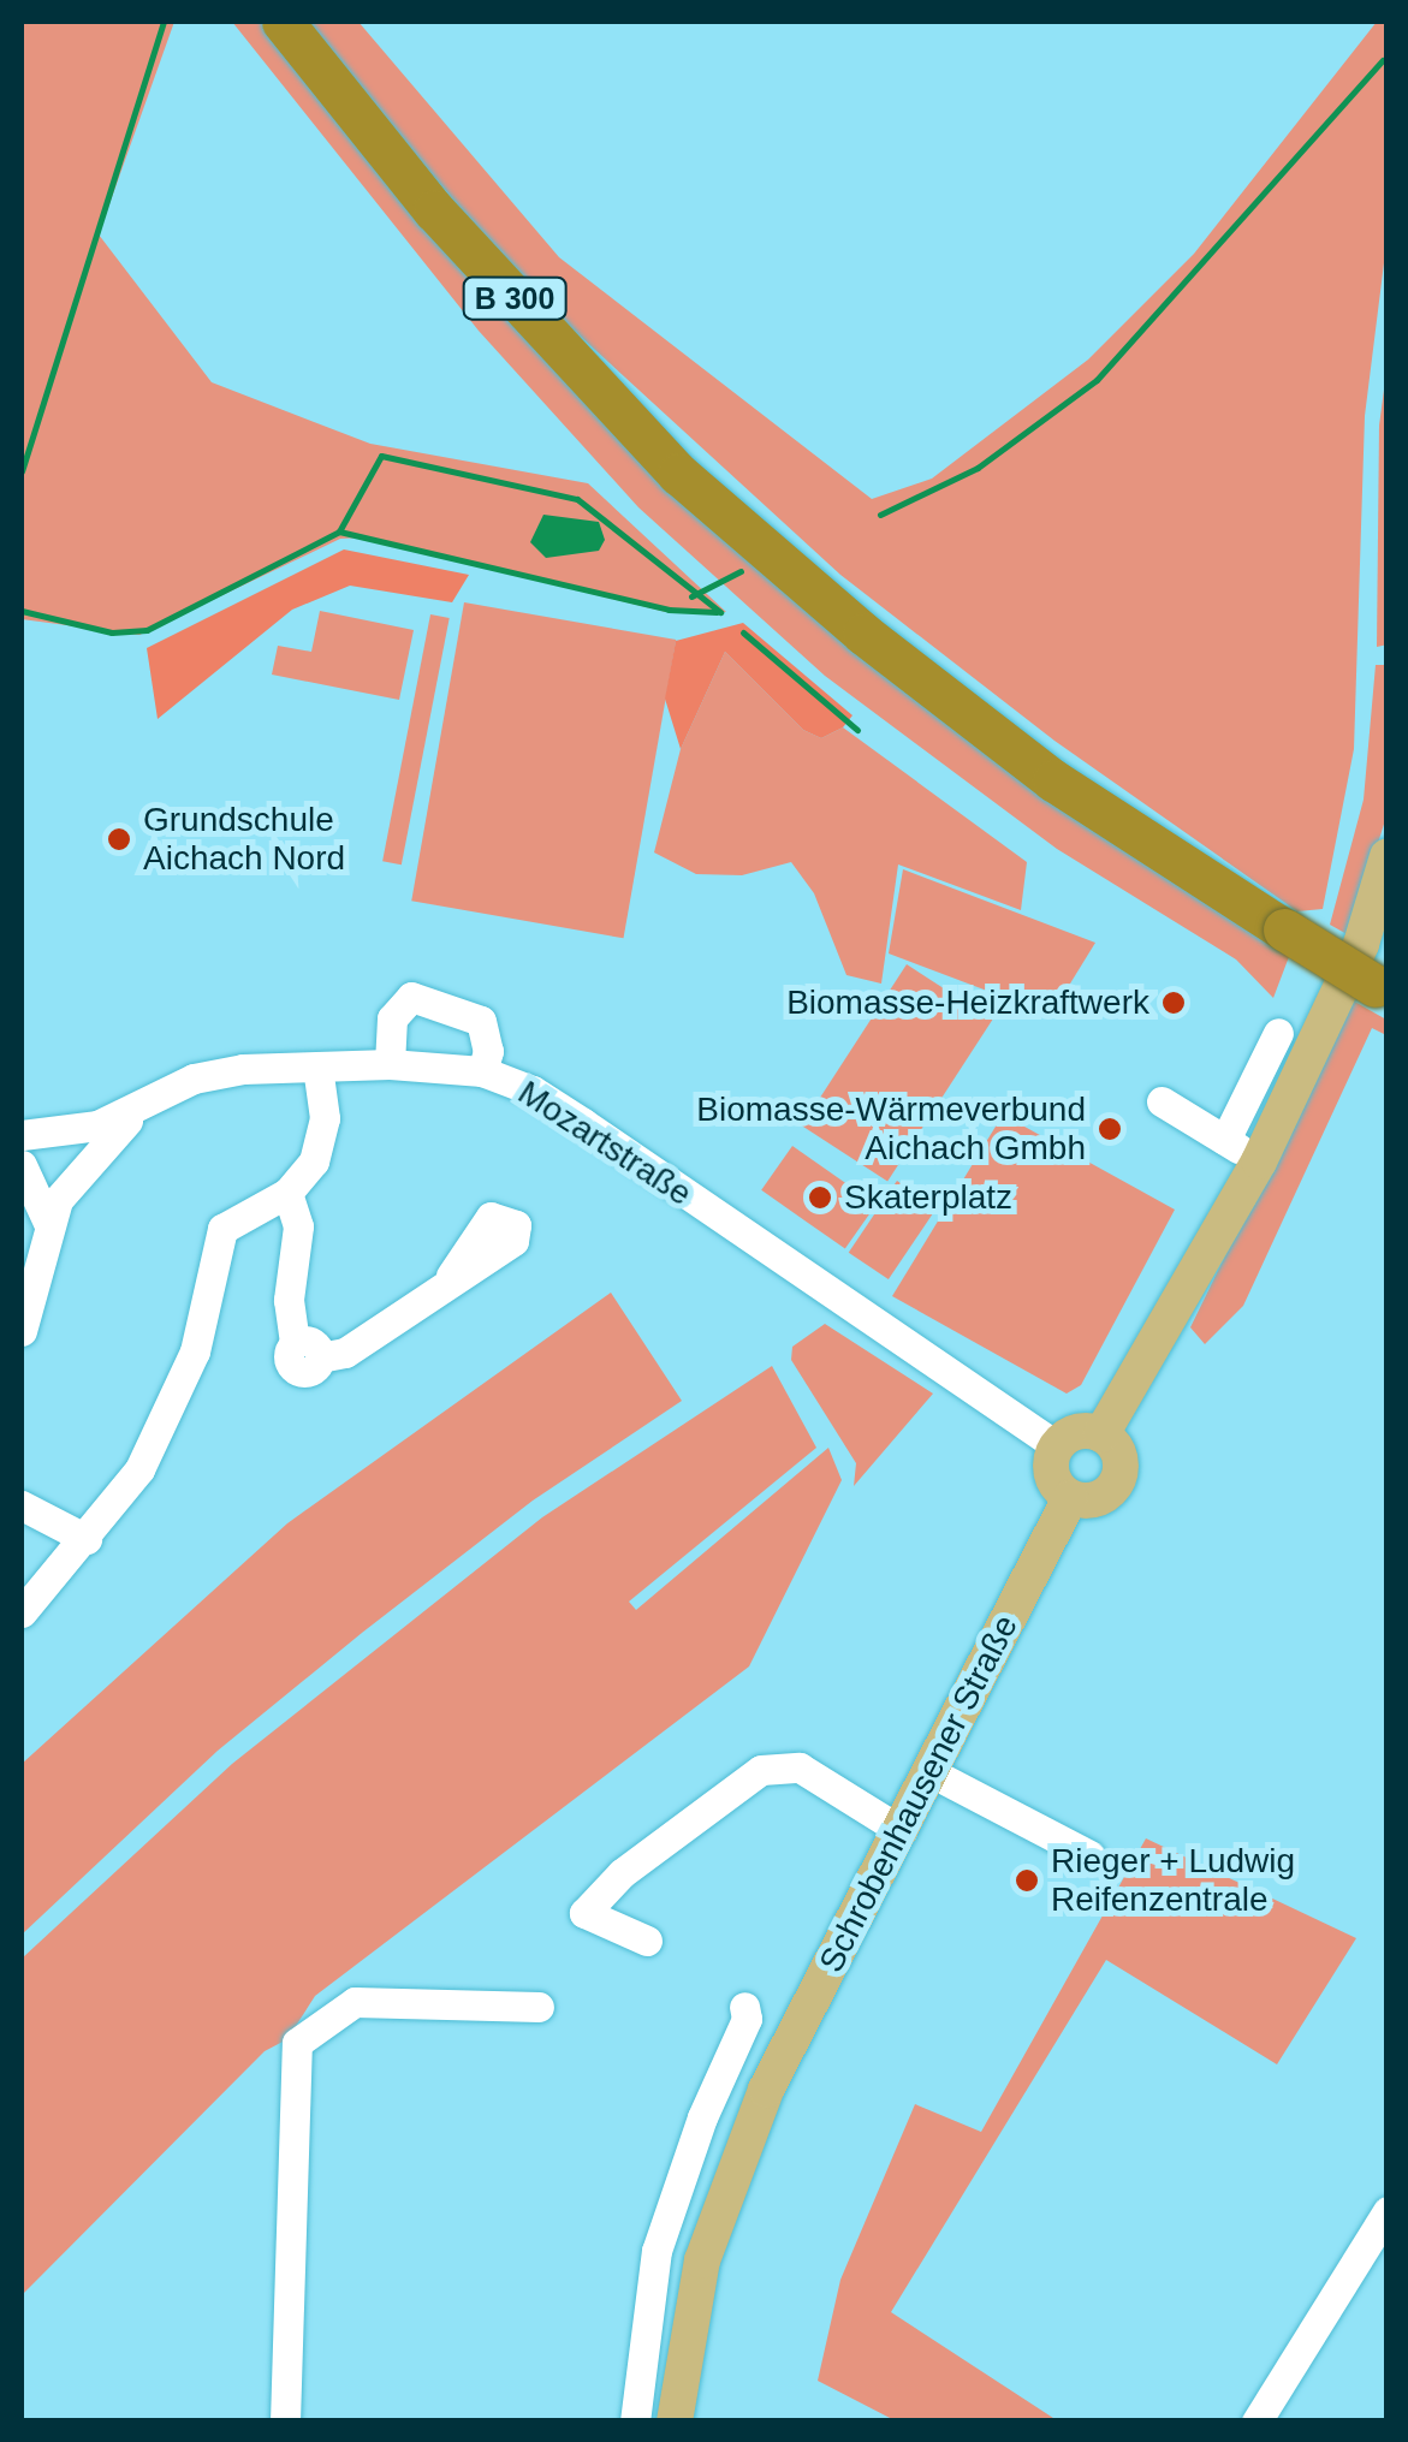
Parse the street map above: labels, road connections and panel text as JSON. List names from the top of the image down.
{
  "streets": {
    "highway": ["B 300"],
    "main road": ["Schrobenhausener Straße"],
    "street": ["Mozartstraße"]
  },
  "crossings": [
    ["Mozartstraße", "Schrobenhausener Straße"]
  ],
  "places": [
    "Grundschule Aichach Nord",
    "Biomasse-Heizkraftwerk",
    "Biomasse-Wärmeverbund Aichach Gmbh",
    "Skaterplatz",
    "Rieger + Ludwig Reifenzentrale"
  ]
}
